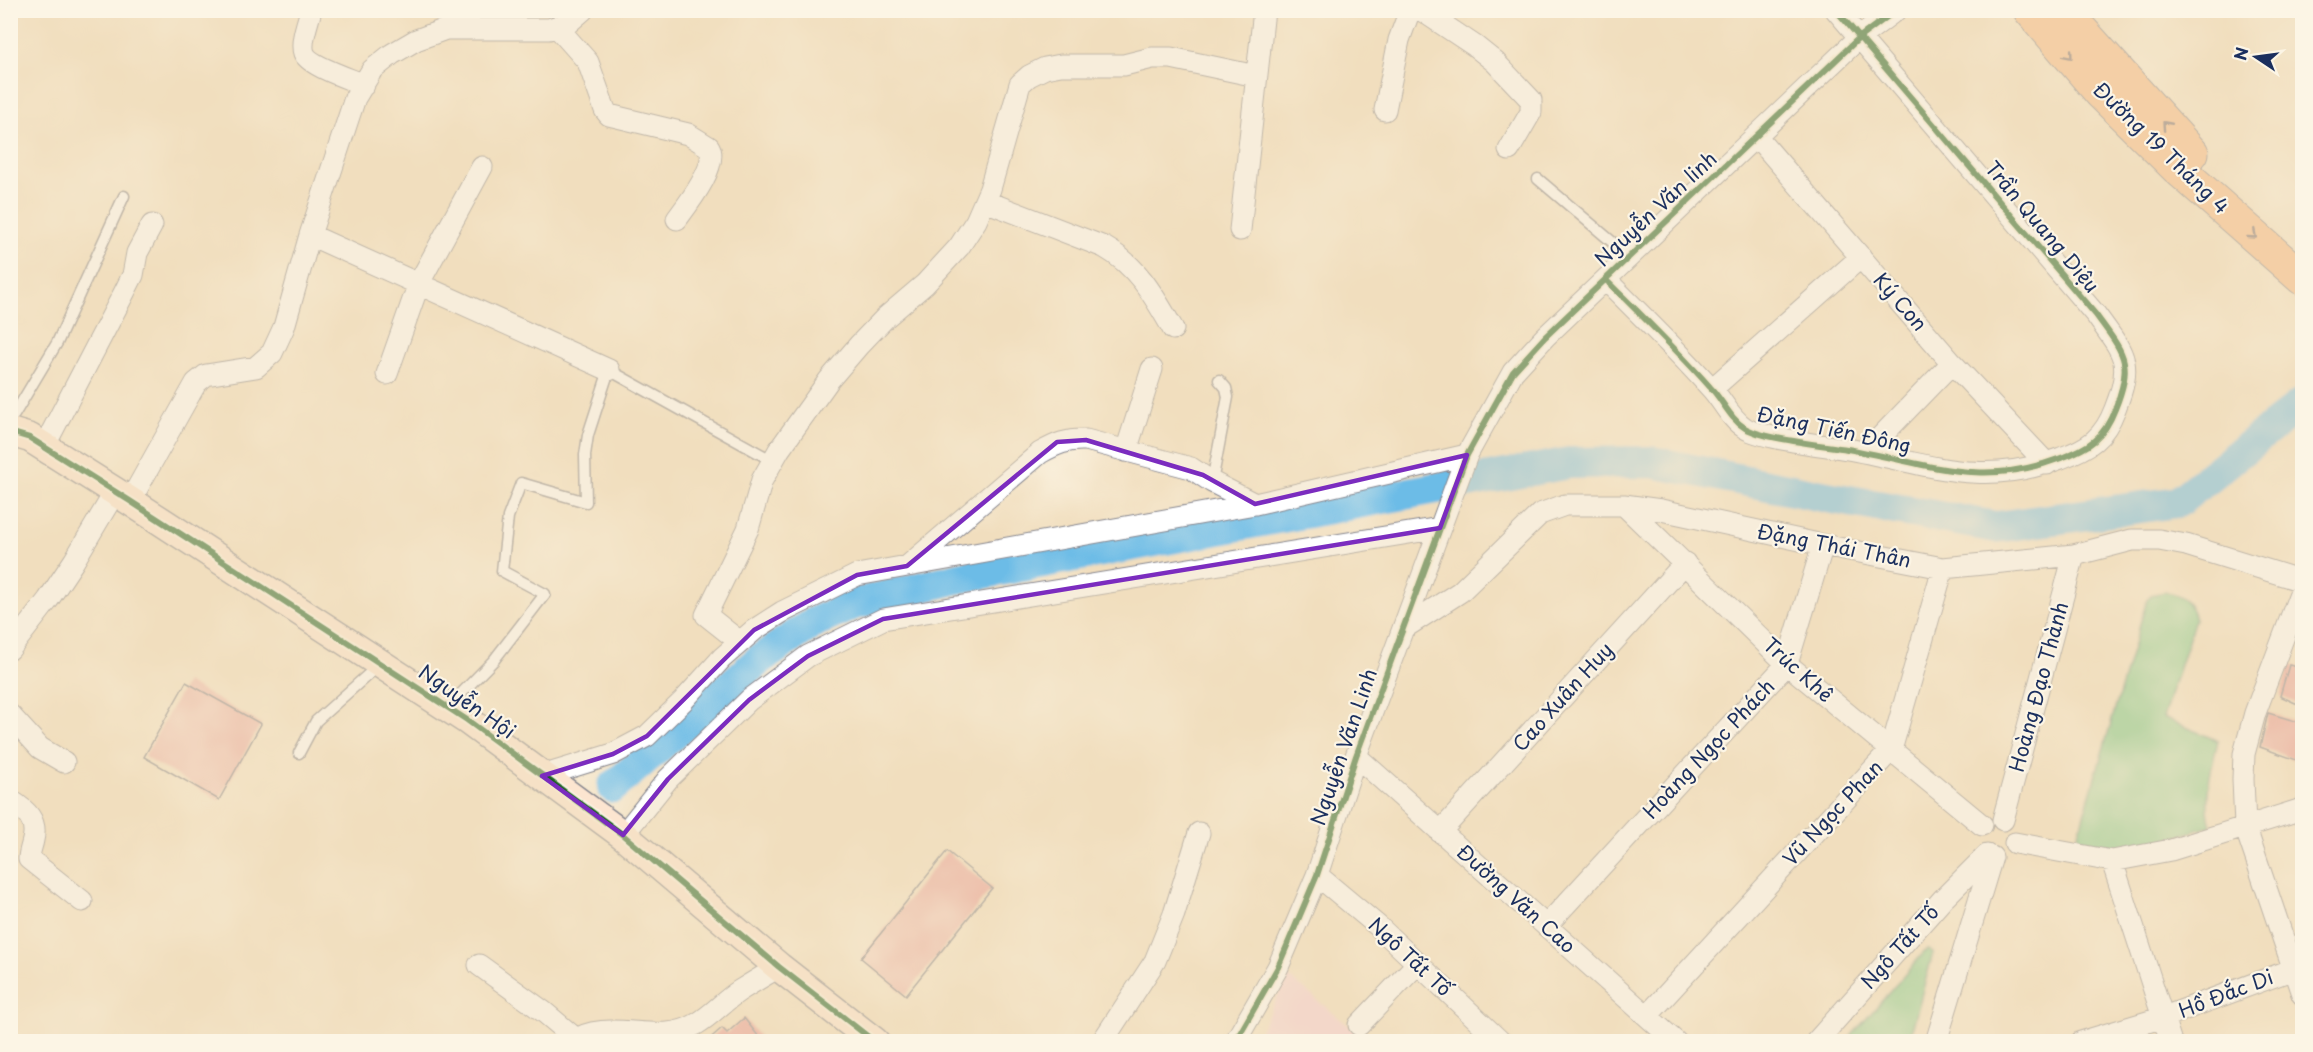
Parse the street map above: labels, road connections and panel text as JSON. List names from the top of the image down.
{
  "streets": {
    "main road": ["Đường 19 Tháng 4"],
    "street": [
      "Nguyễn Văn linh",
      "Trần Quang Diệu",
      "Ký Con",
      "Đặng Tiến Đông",
      "Đặng Thái Thân",
      "Trúc Khê",
      "Hoàng Đạo Thành",
      "Cao Xuân Huy",
      "Nguyễn Hội",
      "Nguyễn Văn Linh",
      "Hoàng Ngọc Phách",
      "Vũ Ngọc Phan",
      "Đường Văn Cao",
      "Ngô Tất Tố",
      "Hồ Đắc Di"
    ]
  },
  "crossings": [
    ["Nguyễn Văn linh", "Trần Quang Diệu"],
    ["Nguyễn Văn linh", "Ký Con"],
    ["Nguyễn Văn linh", "Đặng Tiến Đông"],
    ["Nguyễn Văn linh", "Nguyễn Văn Linh"],
    ["Trần Quang Diệu", "Ký Con"],
    ["Trần Quang Diệu", "Đặng Tiến Đông"],
    ["Ký Con", "Đặng Tiến Đông"],
    ["Đặng Thái Thân", "Trúc Khê"],
    ["Đặng Thái Thân", "Hoàng Đạo Thành"],
    ["Đặng Thái Thân", "Nguyễn Văn Linh"],
    ["Đặng Thái Thân", "Hoàng Ngọc Phách"],
    ["Đặng Thái Thân", "Vũ Ngọc Phan"],
    ["Trúc Khê", "Hoàng Đạo Thành"],
    ["Trúc Khê", "Cao Xuân Huy"],
    ["Trúc Khê", "Hoàng Ngọc Phách"],
    ["Trúc Khê", "Vũ Ngọc Phan"],
    ["Trúc Khê", "Ngô Tất Tố"],
    ["Hoàng Đạo Thành", "Ngô Tất Tố"],
    ["Cao Xuân Huy", "Đường Văn Cao"],
    ["Nguyễn Văn Linh", "Đường Văn Cao"],
    ["Nguyễn Văn Linh", "Ngô Tất Tố"],
    ["Hoàng Ngọc Phách", "Đường Văn Cao"],
    ["Vũ Ngọc Phan", "Đường Văn Cao"]
  ],
  "north": "left"
}
